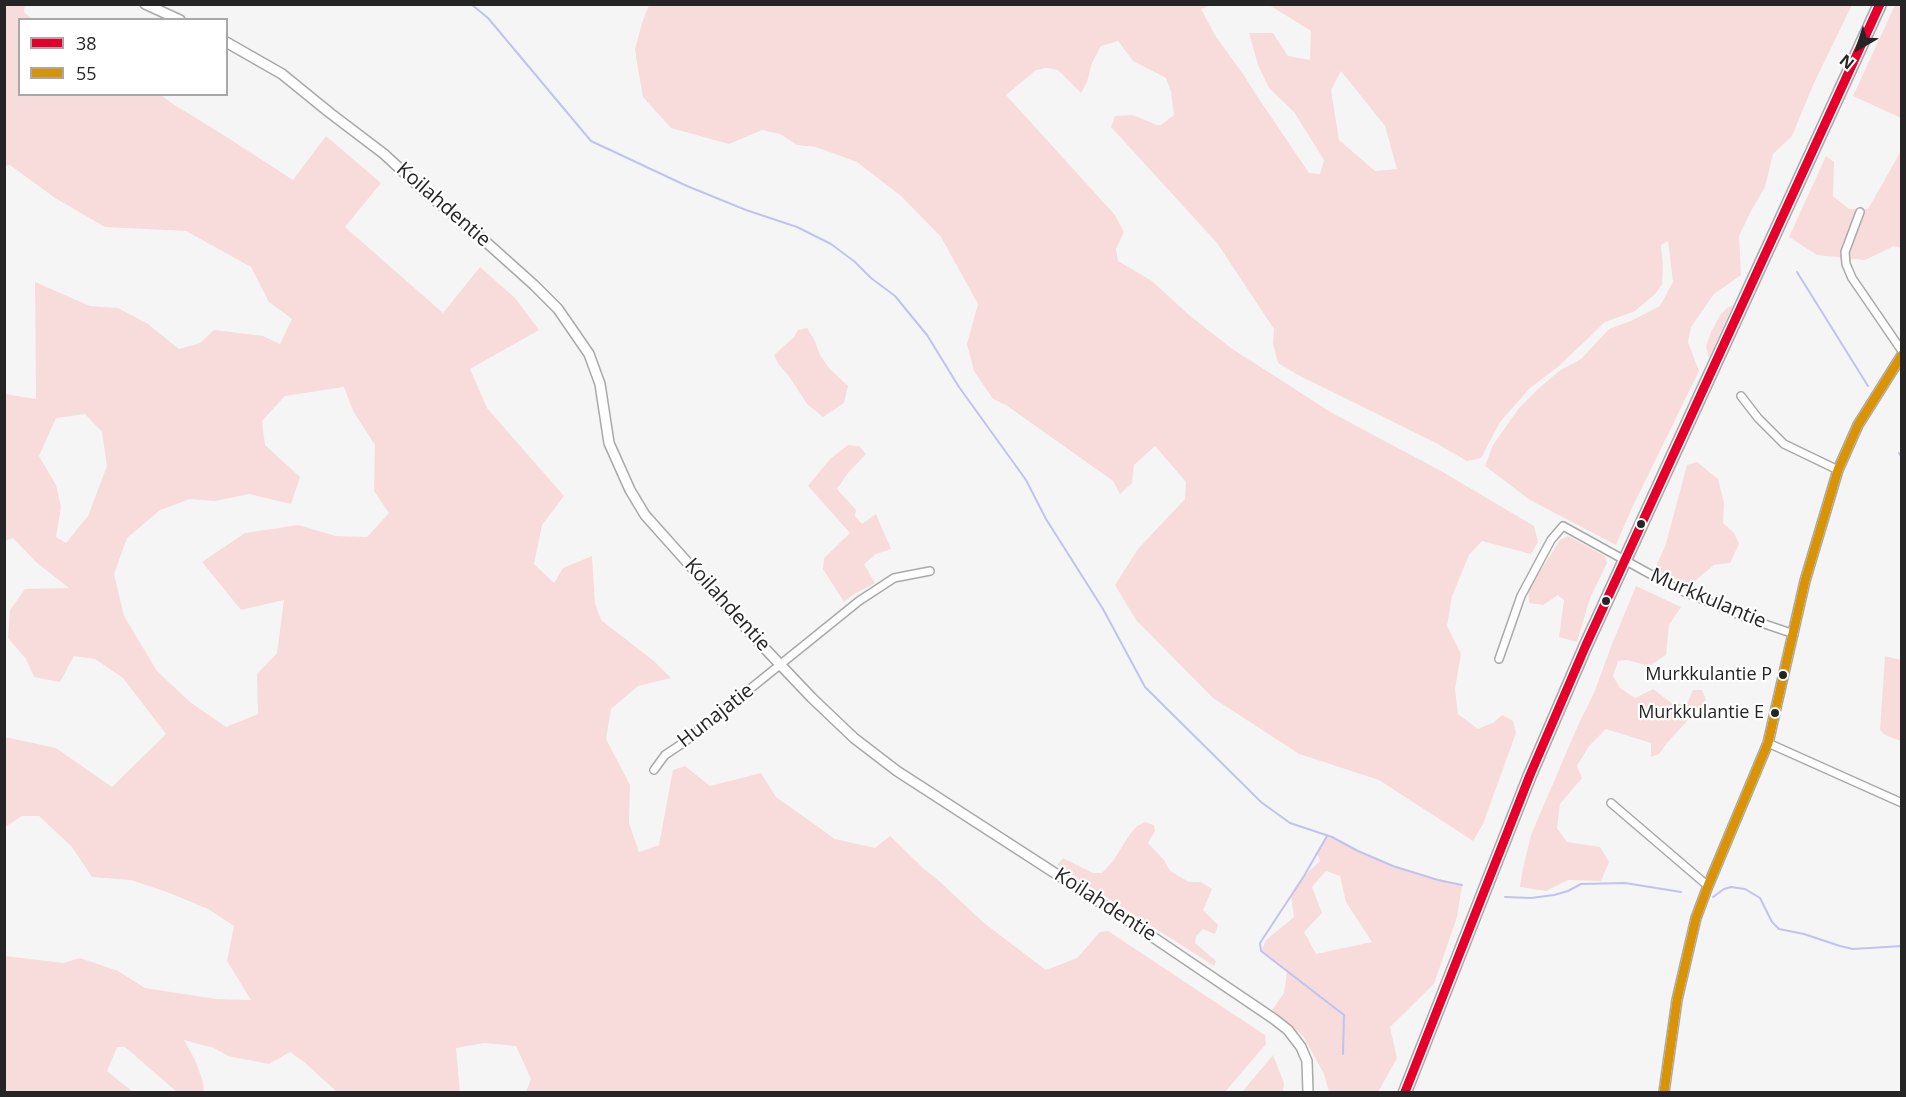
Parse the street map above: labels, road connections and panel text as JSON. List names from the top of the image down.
{
  "streets": {
    "street": ["Koilahdentie", "Murkkulantie", "Hunajatie"]
  },
  "crossings": [
    ["Koilahdentie", "Hunajatie"]
  ],
  "places": ["Murkkulantie P", "Murkkulantie E"],
  "lines": ["transit line 38", "transit line 55"],
  "legend": ["38", "55"],
  "north": "bottom left"
}
